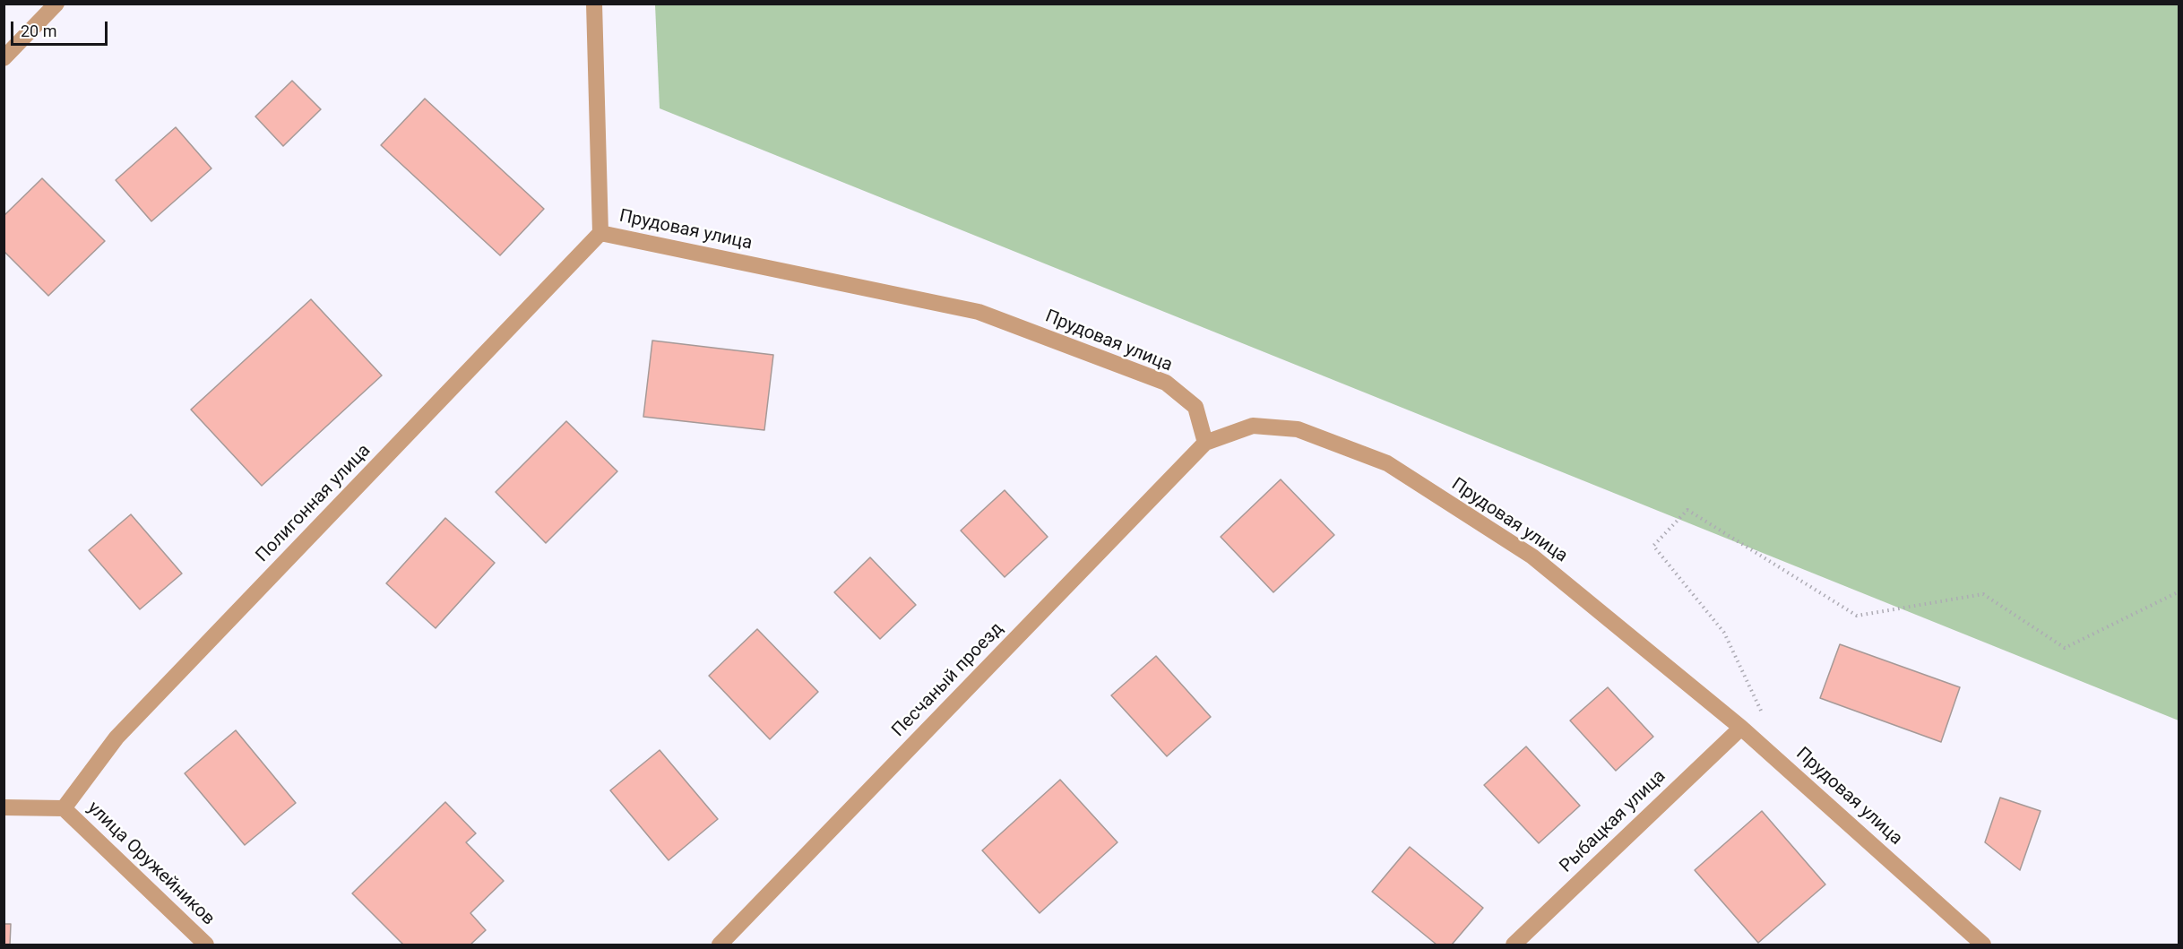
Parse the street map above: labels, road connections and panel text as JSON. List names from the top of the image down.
{
  "streets": {
    "street": [
      "Прудовая улица",
      "Полигонная улица",
      "Песчаный проезд",
      "Рыбацкая улица",
      "улица Оружейников"
    ]
  },
  "crossings": [
    ["Прудовая улица", "Полигонная улица"],
    ["Прудовая улица", "Песчаный проезд"],
    ["Прудовая улица", "Рыбацкая улица"],
    ["Полигонная улица", "улица Оружейников"]
  ],
  "scale_bar": "20 m"
}
